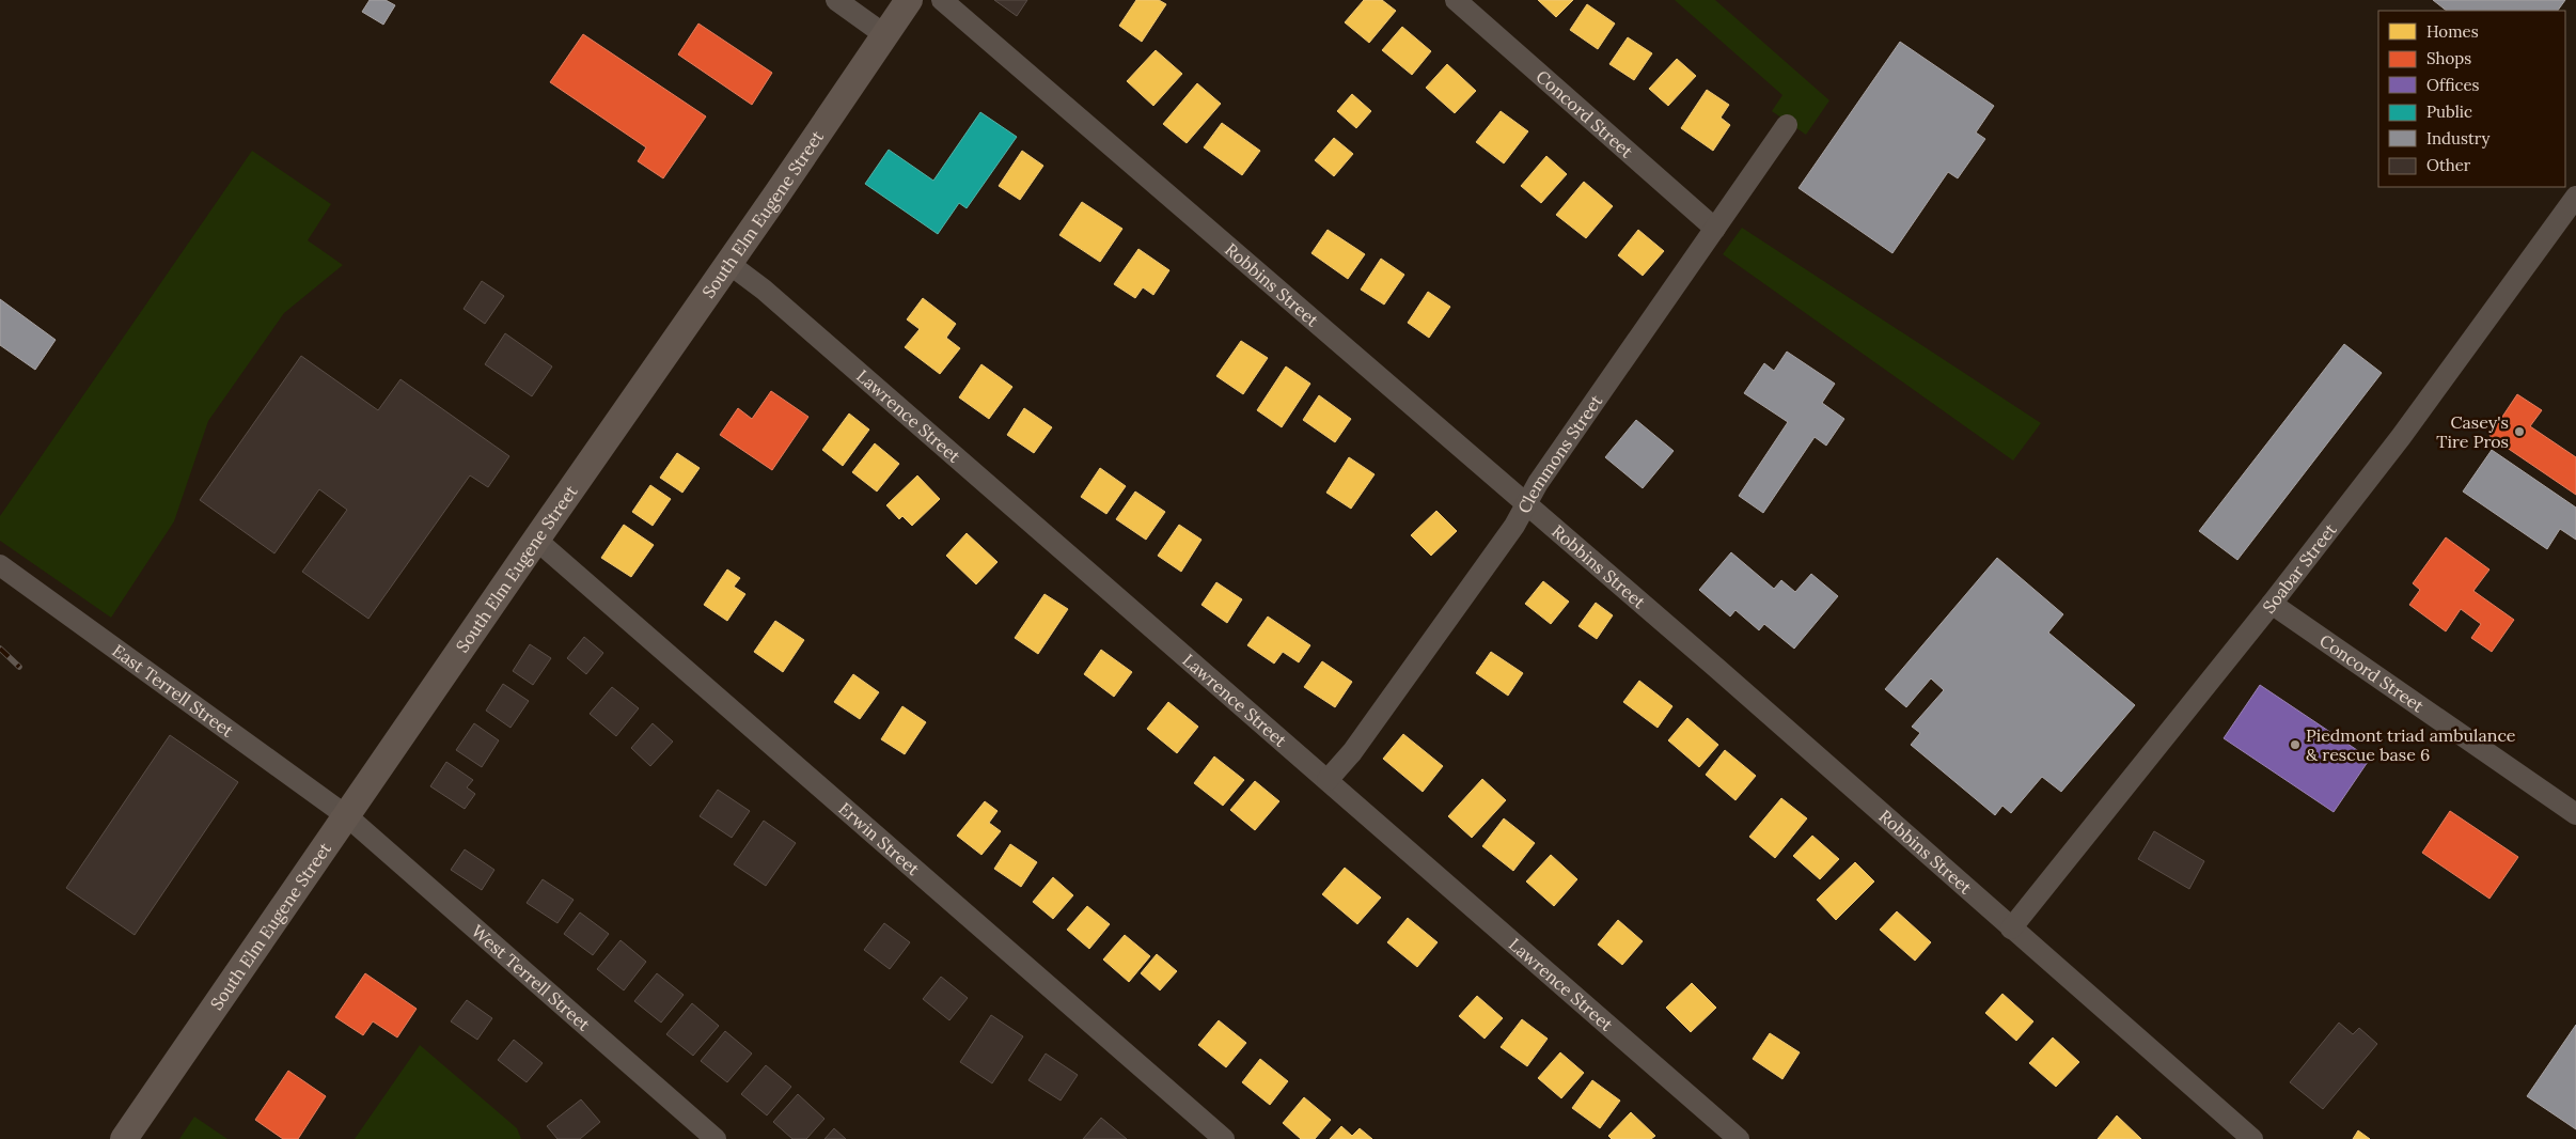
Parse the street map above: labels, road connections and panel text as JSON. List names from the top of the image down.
{
  "streets": {
    "main road": ["South Elm Eugene Street"],
    "street": [
      "Concord Street",
      "Robbins Street",
      "Lawrence Street",
      "Clemmons Street",
      "Soabar Street",
      "East Terrell Street",
      "Erwin Street",
      "West Terrell Street"
    ]
  },
  "crossings": [
    ["Concord Street", "Clemmons Street"],
    ["Concord Street", "Soabar Street"],
    ["South Elm Eugene Street", "Lawrence Street"],
    ["South Elm Eugene Street", "East Terrell Street"],
    ["South Elm Eugene Street", "Erwin Street"],
    ["South Elm Eugene Street", "West Terrell Street"],
    ["Robbins Street", "Clemmons Street"],
    ["Robbins Street", "Soabar Street"],
    ["Lawrence Street", "Clemmons Street"],
    ["East Terrell Street", "West Terrell Street"]
  ],
  "places": ["Casey's Tire Pros", "Piedmont triad ambulance & rescue base 6"],
  "legend": [
    "Homes",
    "Shops",
    "Offices",
    "Public",
    "Industry",
    "Other"
  ]
}
